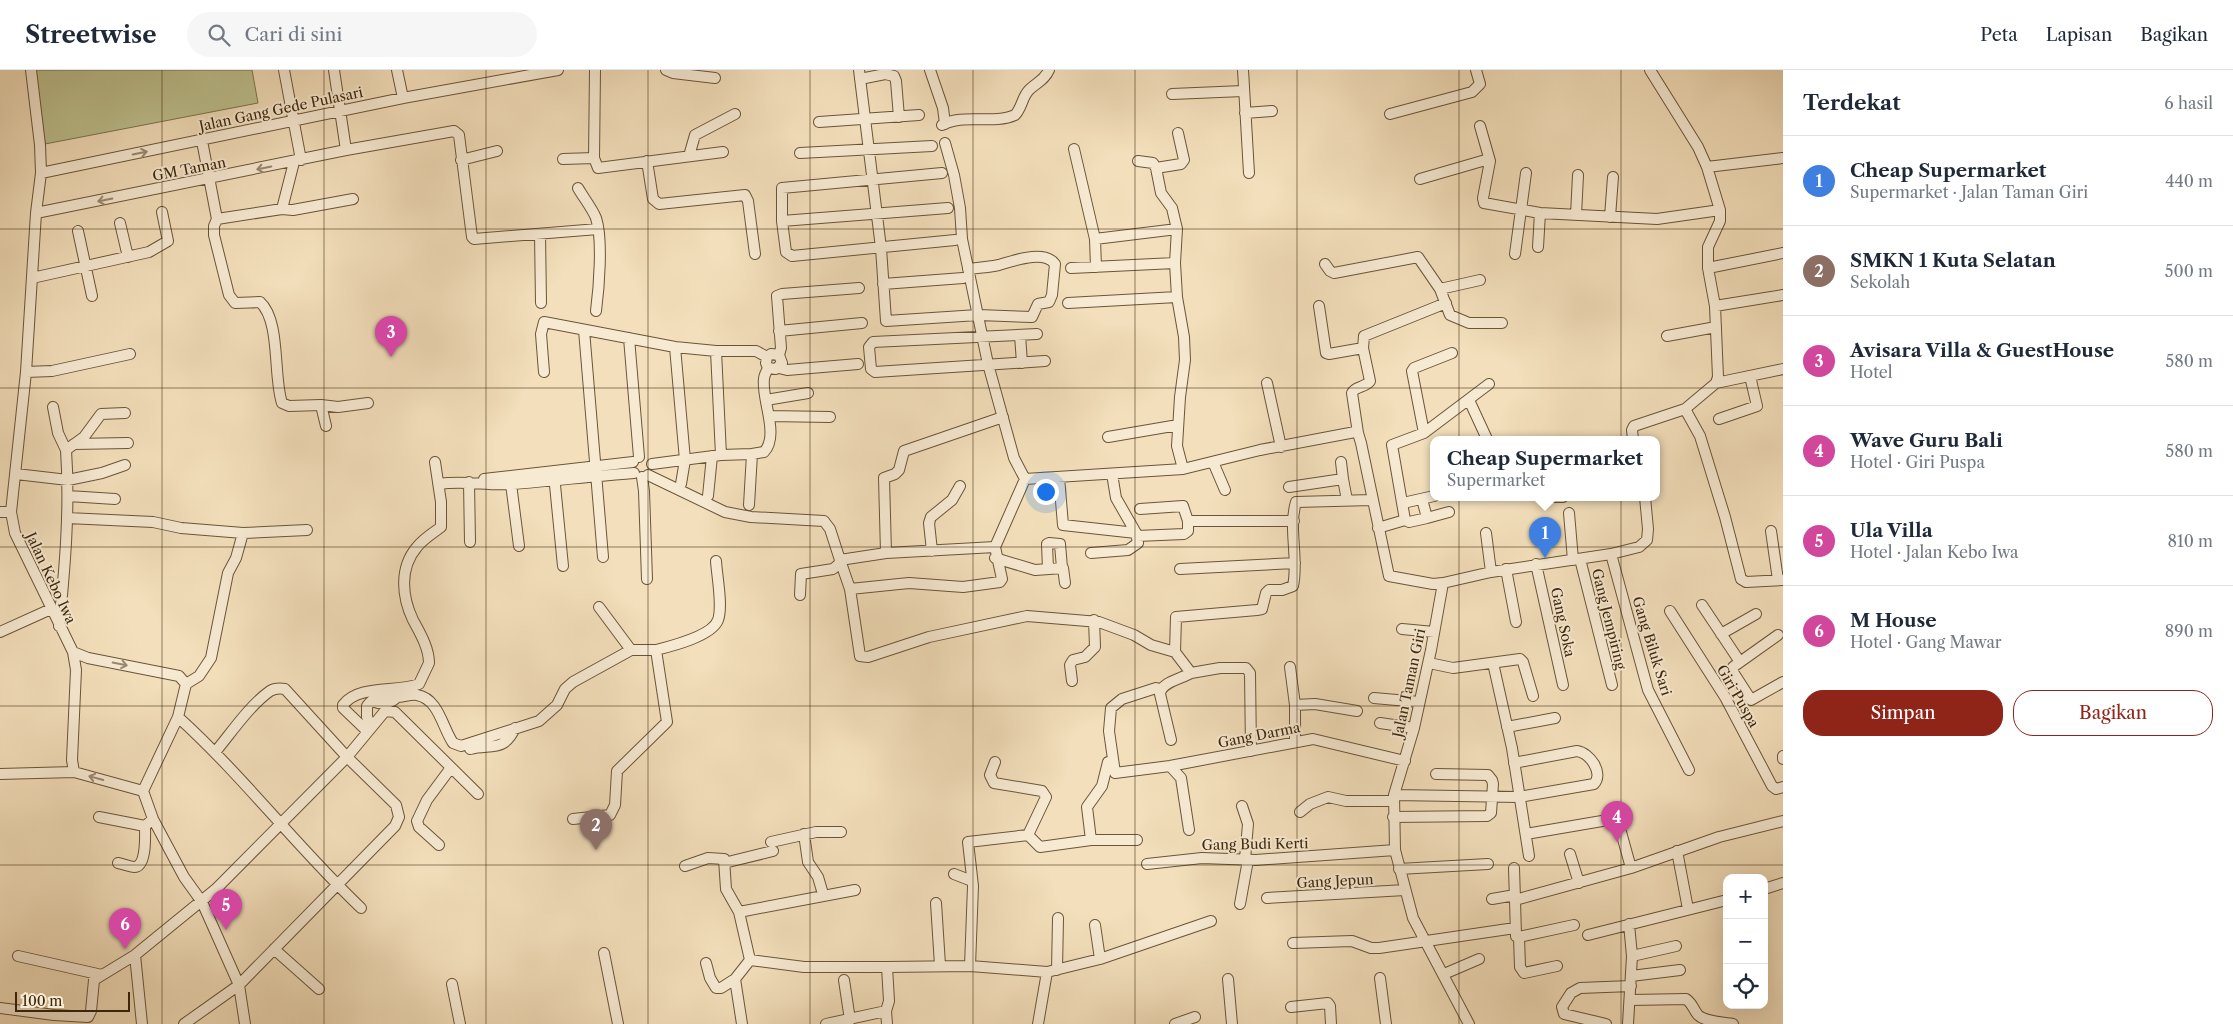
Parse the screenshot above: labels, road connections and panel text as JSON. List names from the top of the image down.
{
  "streets": {
    "street": [
      "Jalan Gang Gede Pulasari",
      "GM Taman",
      "Jalan Kebo Iwa",
      "Gang Jempiring",
      "Gang Soka",
      "Gang Biluk Sari",
      "Jalan Taman Giri",
      "Giri Puspa",
      "Gang Darma",
      "Gang Budi Kerti",
      "Gang Jepun"
    ]
  },
  "crossings": [
    ["Jalan Taman Giri", "Gang Darma"],
    ["Jalan Taman Giri", "Gang Budi Kerti"],
    ["Jalan Taman Giri", "Gang Jepun"]
  ],
  "scale_bar": "100 m",
  "page": {
    "header": "Streetwise",
    "search": "Cari di sini",
    "nav": ["Peta", "Lapisan", "Bagikan"],
    "heading": ["Terdekat", "6 hasil"],
    "list": [
      {
        "mark": "1",
        "name": "Cheap Supermarket",
        "note": "Supermarket · Jalan Taman Giri",
        "value": "440 m"
      },
      {
        "mark": "2",
        "name": "SMKN 1 Kuta Selatan",
        "note": "Sekolah",
        "value": "500 m"
      },
      {
        "mark": "3",
        "name": "Avisara Villa & GuestHouse",
        "note": "Hotel",
        "value": "580 m"
      },
      {
        "mark": "4",
        "name": "Wave Guru Bali",
        "note": "Hotel · Giri Puspa",
        "value": "580 m"
      },
      {
        "mark": "5",
        "name": "Ula Villa",
        "note": "Hotel · Jalan Kebo Iwa",
        "value": "810 m"
      },
      {
        "mark": "6",
        "name": "M House",
        "note": "Hotel · Gang Mawar",
        "value": "890 m"
      }
    ],
    "pins": [
      "3",
      "1",
      "4",
      "2",
      "5",
      "6"
    ],
    "popup": ["Cheap Supermarket", "Supermarket"],
    "buttons": ["Simpan", "Bagikan"],
    "map_buttons": ["+", "−"],
    "scale": "100 m"
  }
}
